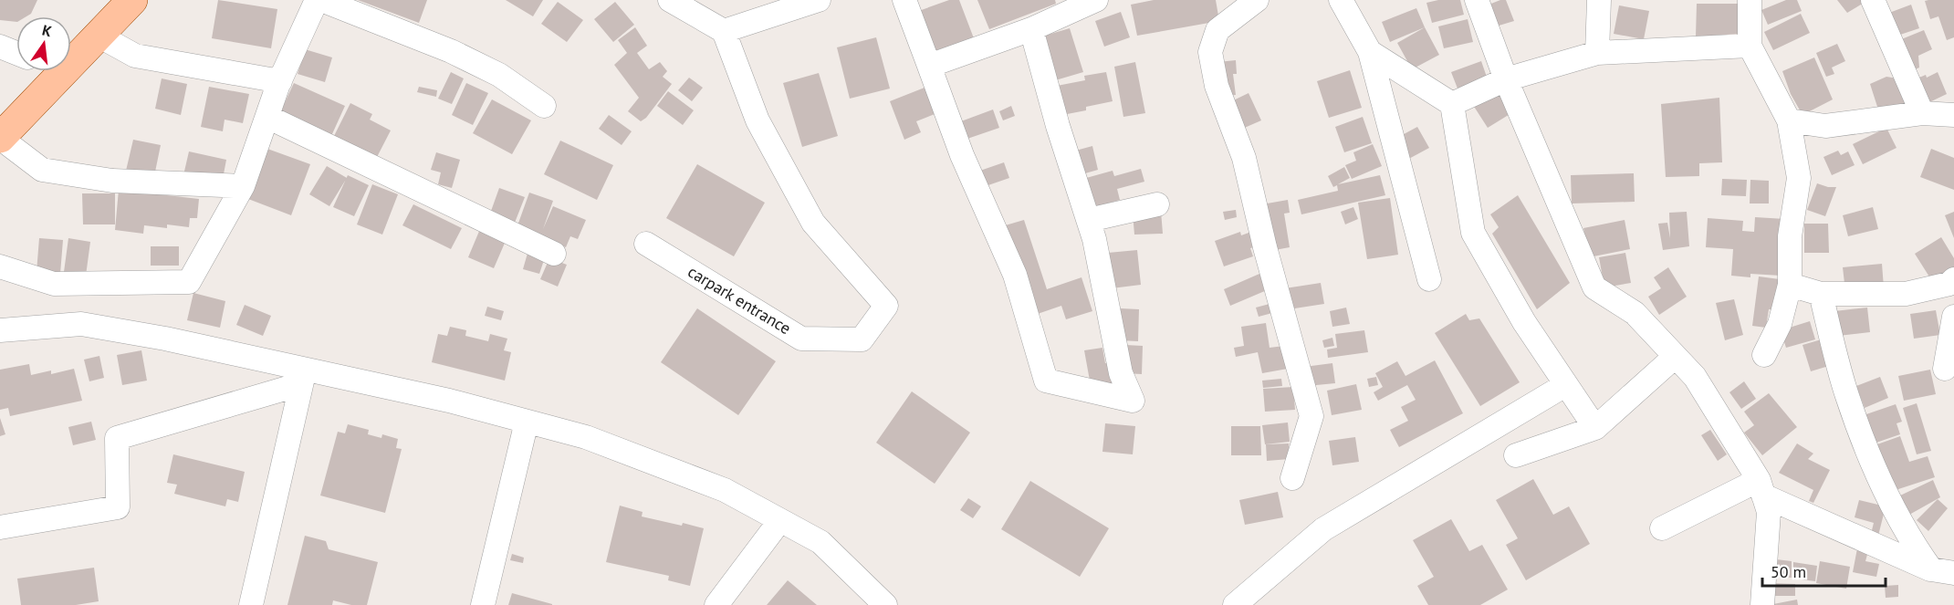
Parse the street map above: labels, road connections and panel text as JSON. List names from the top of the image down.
{
  "streets": {
    "street": ["carpark entrance"]
  },
  "scale_bar": "50 m",
  "north": "top"
}
